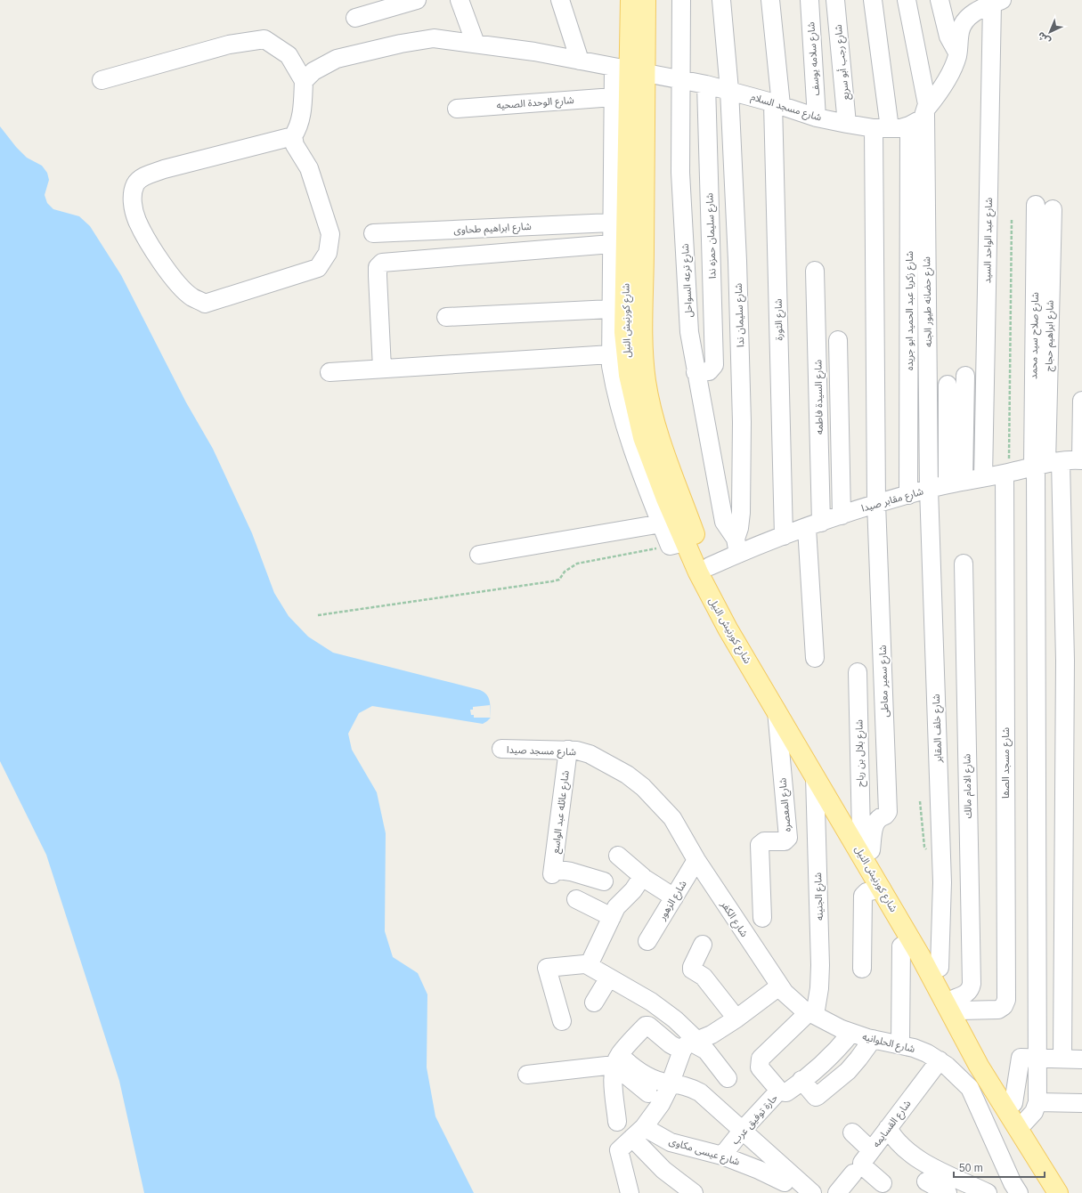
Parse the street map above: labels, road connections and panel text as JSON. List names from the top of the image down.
{
  "streets": {
    "main road": ["شارع كورنيش النيل"],
    "street": [
      "شارع سلامه يوسف",
      "شارع رجب أبو سريع",
      "شارع الوحدة الصحيه",
      "شارع مسجد السلام",
      "شارع ابراهيم طحاوى",
      "شارع سليمان حمزه ندا",
      "شارع عبد الواحد السيد",
      "شارع ترعه السواحل",
      "شارع حضانه طيور الجنه",
      "شارع زكريا عبد الحميد ابو جريده",
      "شارع سليمان ندا",
      "شارع الثورة",
      "شارع صلاح سيد محمد",
      "شارع ابراهيم حجاج",
      "شارع السيدة فاطمه",
      "شارع مقابر صيدا",
      "شارع سمير معاطى",
      "شارع خلف المقابر",
      "شارع مسجد صيدا",
      "شارع بلال بن رباح",
      "شارع مسجد الصفا",
      "شارع الامام مالك",
      "شارع المعصره",
      "شارع عائله عبد الواسع",
      "شارع الجنينه",
      "شارع الزهور",
      "شارع الكفر",
      "شارع الحلوانيه",
      "حارة توفيق عرب",
      "شارع القسايمه",
      "شارع عيسى مكاوى"
    ]
  },
  "crossings": [
    ["شارع سلامه يوسف", "شارع مسجد السلام"],
    ["شارع رجب أبو سريع", "شارع مسجد السلام"],
    ["شارع مسجد السلام", "شارع سليمان حمزه ندا"],
    ["شارع مسجد السلام", "شارع عبد الواحد السيد"],
    ["شارع مسجد السلام", "شارع ترعه السواحل"],
    ["شارع مسجد السلام", "شارع حضانه طيور الجنه"],
    ["شارع مسجد السلام", "شارع زكريا عبد الحميد ابو جريده"],
    ["شارع مسجد السلام", "شارع سليمان ندا"],
    ["شارع مسجد السلام", "شارع الثورة"],
    ["شارع مسجد السلام", "شارع كورنيش النيل"],
    ["شارع سليمان حمزه ندا", "شارع ترعه السواحل"],
    ["شارع عبد الواحد السيد", "شارع مقابر صيدا"],
    ["شارع ترعه السواحل", "شارع سليمان ندا"],
    ["شارع ترعه السواحل", "شارع مقابر صيدا"],
    ["شارع حضانه طيور الجنه", "شارع مقابر صيدا"],
    ["شارع حضانه طيور الجنه", "شارع خلف المقابر"],
    ["شارع زكريا عبد الحميد ابو جريده", "شارع مقابر صيدا"],
    ["شارع سليمان ندا", "شارع مقابر صيدا"],
    ["شارع الثورة", "شارع مقابر صيدا"],
    ["شارع كورنيش النيل", "شارع مقابر صيدا"],
    ["شارع كورنيش النيل", "شارع سمير معاطى"],
    ["شارع كورنيش النيل", "شارع خلف المقابر"],
    ["شارع كورنيش النيل", "شارع بلال بن رباح"],
    ["شارع كورنيش النيل", "شارع مسجد الصفا"],
    ["شارع كورنيش النيل", "شارع الامام مالك"],
    ["شارع كورنيش النيل", "شارع المعصره"],
    ["شارع كورنيش النيل", "شارع الجنينه"],
    ["شارع صلاح سيد محمد", "شارع ابراهيم حجاج"],
    ["شارع صلاح سيد محمد", "شارع مقابر صيدا"],
    ["شارع ابراهيم حجاج", "شارع مقابر صيدا"],
    ["شارع السيدة فاطمه", "شارع مقابر صيدا"],
    ["شارع مقابر صيدا", "شارع سمير معاطى"],
    ["شارع مقابر صيدا", "شارع خلف المقابر"],
    ["شارع مقابر صيدا", "شارع مسجد الصفا"],
    ["شارع مسجد صيدا", "شارع عائله عبد الواسع"],
    ["شارع مسجد صيدا", "شارع الزهور"],
    ["شارع مسجد صيدا", "شارع الكفر"],
    ["شارع مسجد الصفا", "شارع الامام مالك"],
    ["شارع الجنينه", "شارع الحلوانيه"],
    ["شارع الزهور", "شارع الكفر"],
    ["شارع الكفر", "شارع الحلوانيه"],
    ["شارع الحلوانيه", "حارة توفيق عرب"],
    ["شارع الحلوانيه", "شارع القسايمه"],
    ["حارة توفيق عرب", "شارع عيسى مكاوى"]
  ],
  "scale_bar": "50 m",
  "north": "bottom left"
}
